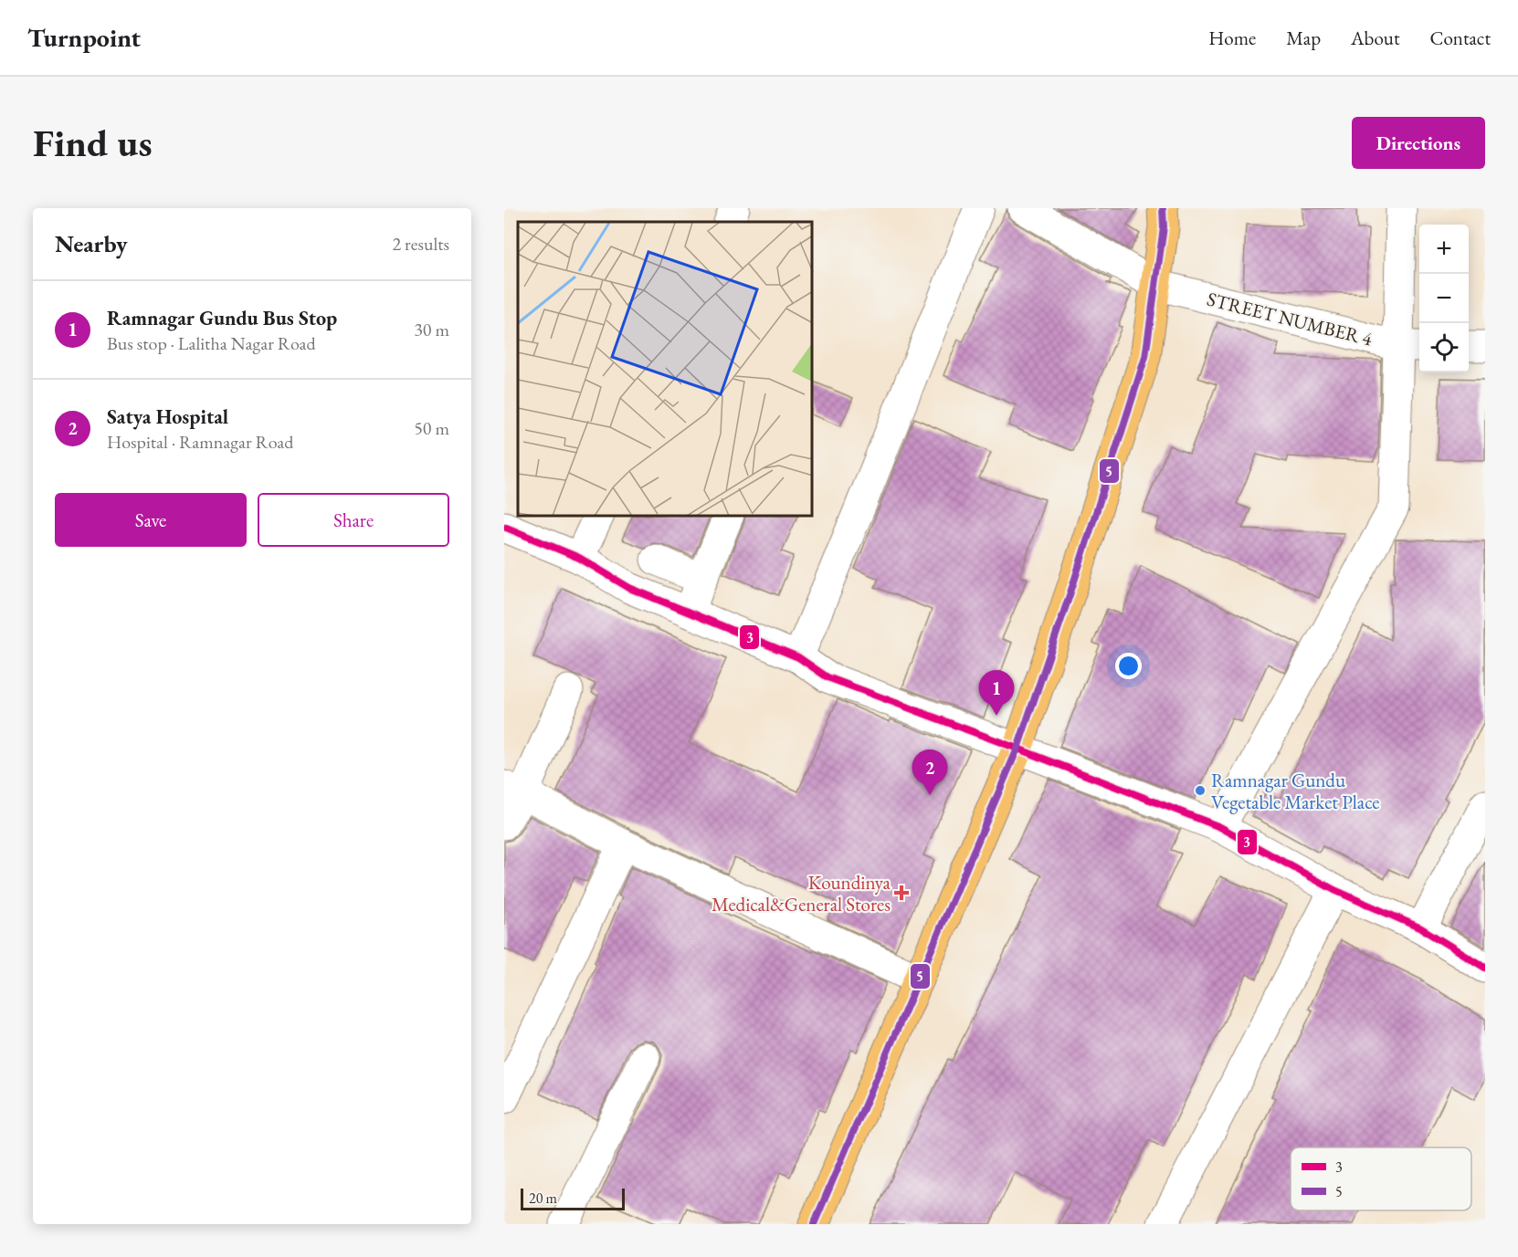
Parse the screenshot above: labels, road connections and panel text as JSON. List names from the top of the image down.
{
  "streets": {
    "street": ["STREET NUMBER 4"]
  },
  "places": {
    "other": ["Ramnagar Gundu Vegetable Market Place"],
    "health": ["Koundinya Medical&General Stores"]
  },
  "lines": ["transit line 5", "transit line 3"],
  "legend": ["3", "5"],
  "scale_bar": "20 m",
  "page": {
    "header": "Turnpoint",
    "nav": [
      "Home",
      "Map",
      "About",
      "Contact"
    ],
    "buttons": [
      "Directions",
      ["Save", "Share"]
    ],
    "title": "Find us",
    "heading": ["Nearby", "2 results"],
    "map_buttons": ["+", "−"],
    "list": [
      {
        "mark": "1",
        "name": "Ramnagar Gundu Bus Stop",
        "note": "Bus stop · Lalitha Nagar Road",
        "value": "30 m"
      },
      {
        "mark": "2",
        "name": "Satya Hospital",
        "note": "Hospital · Ramnagar Road",
        "value": "50 m"
      }
    ],
    "pins": ["1", "2"],
    "scale": "20 m"
  }
}
